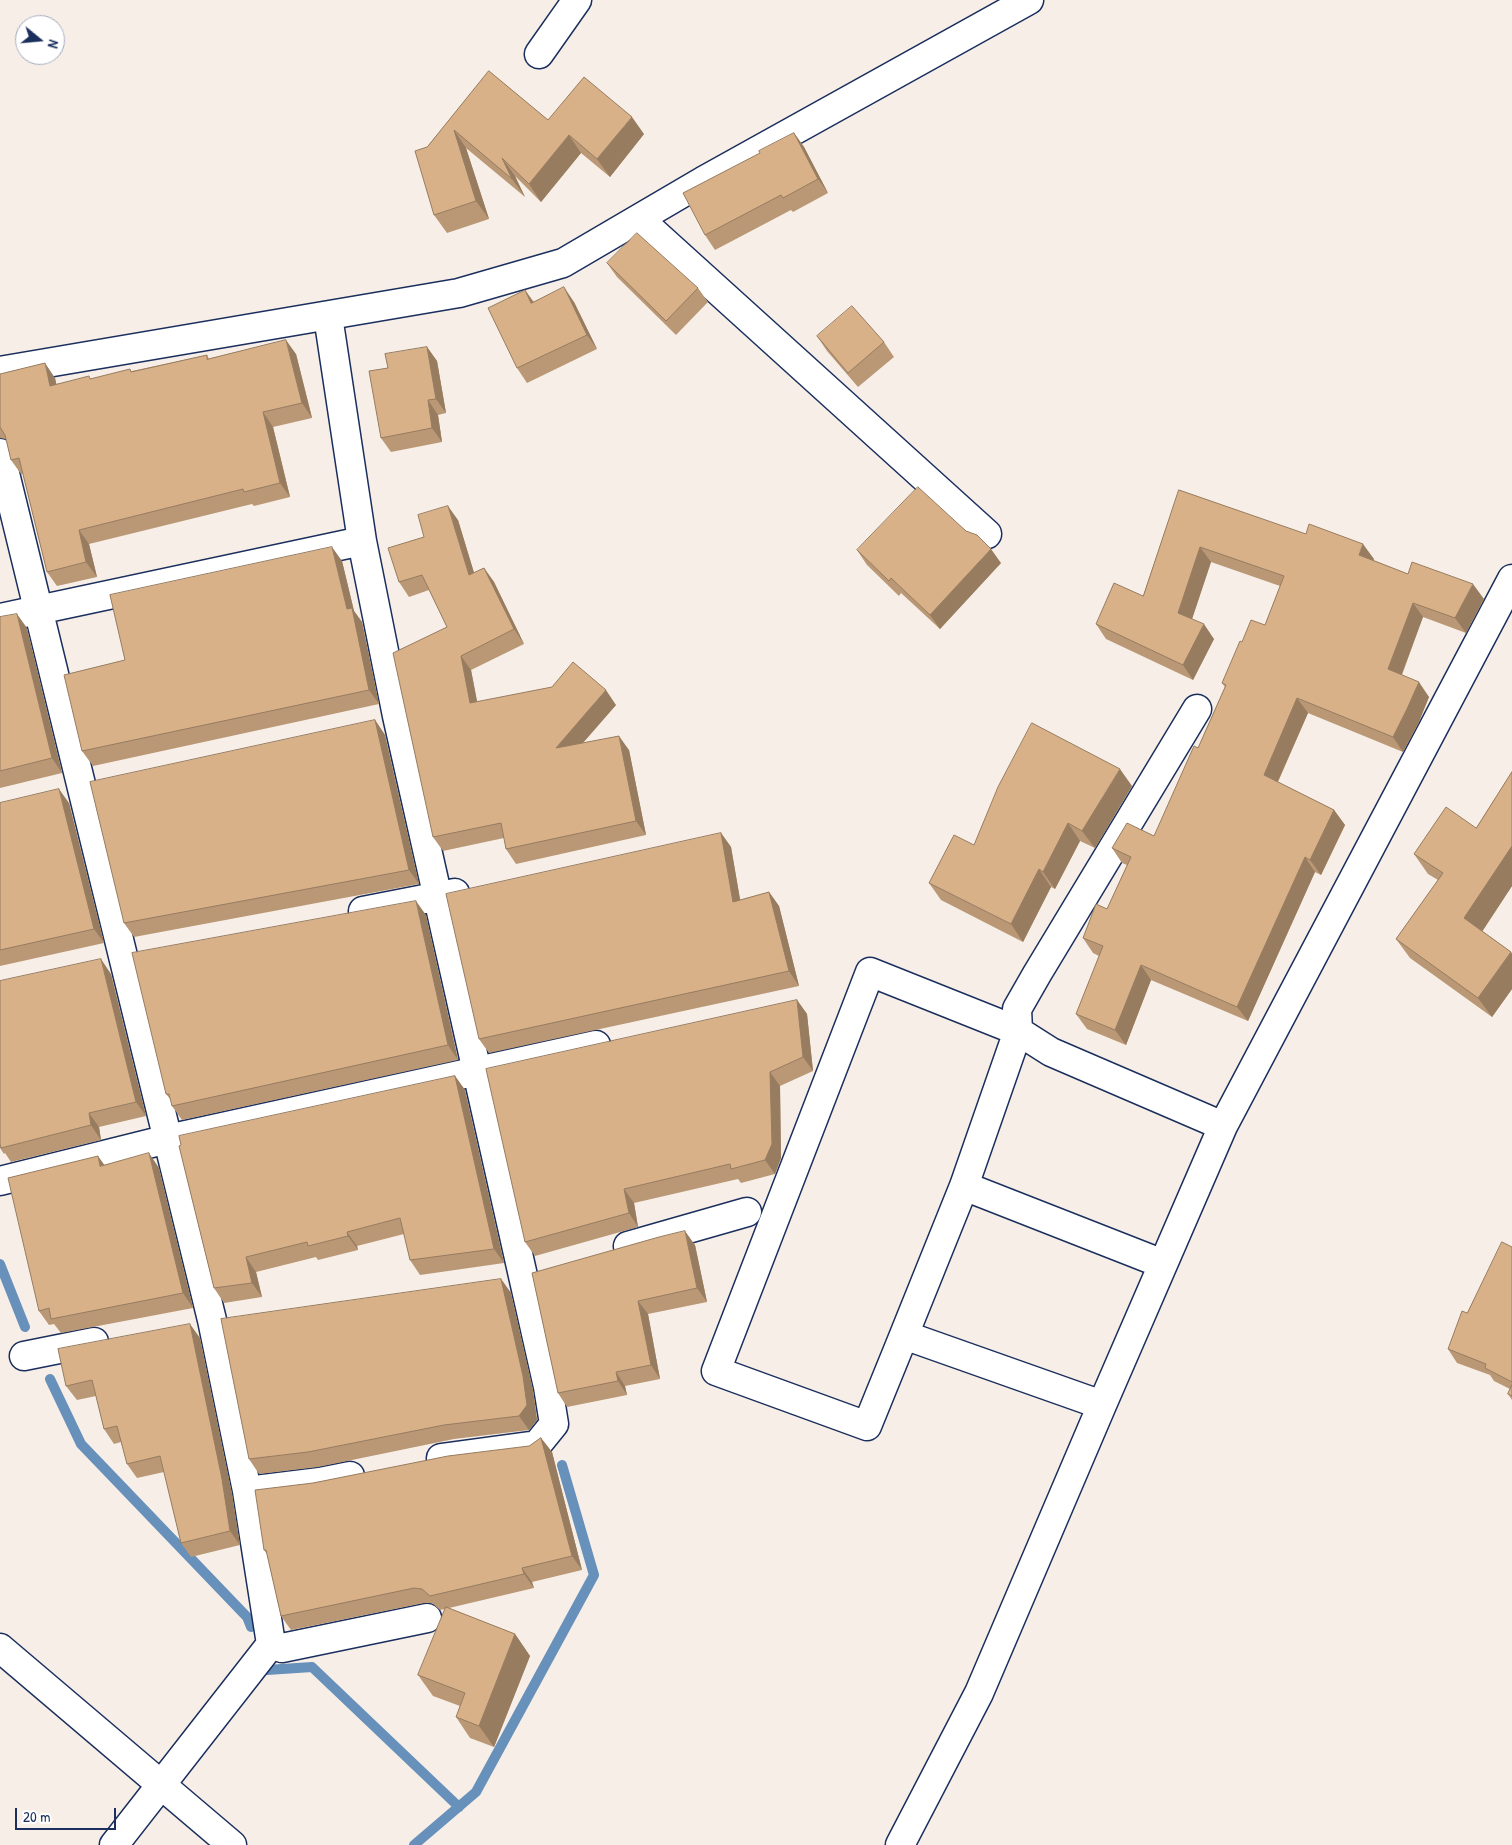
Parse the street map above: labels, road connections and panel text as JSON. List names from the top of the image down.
{
  "scale_bar": "20 m",
  "north": "right"
}
